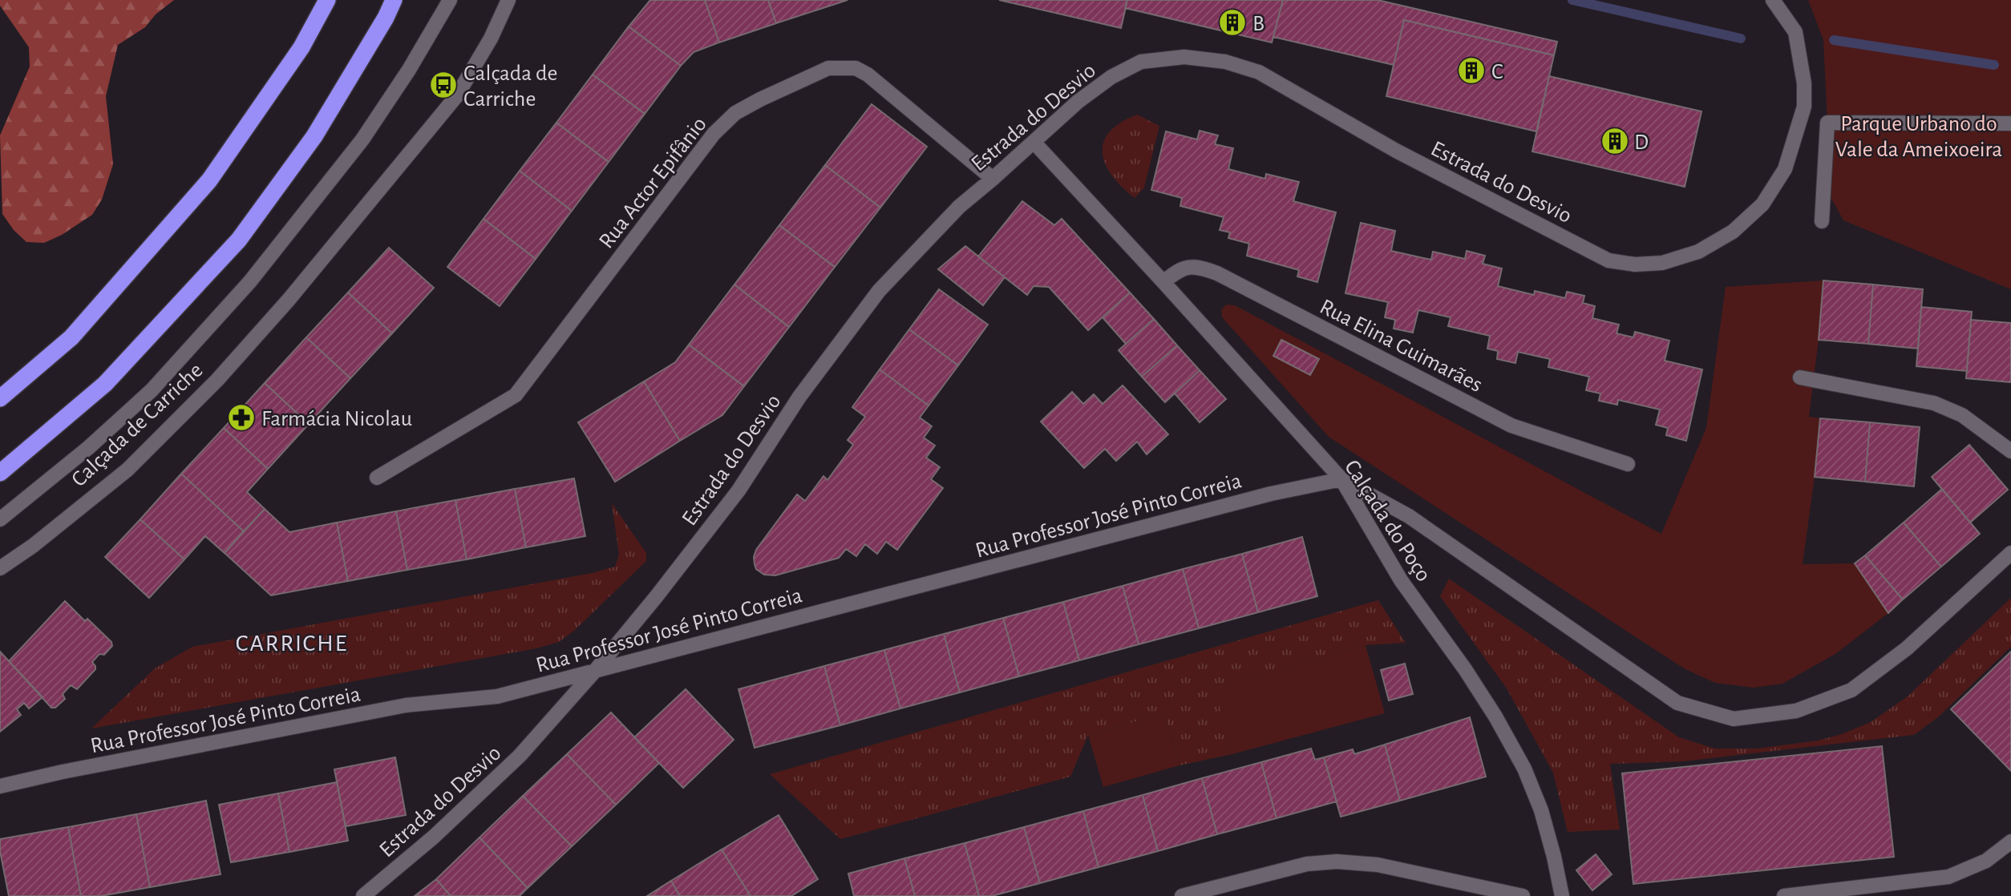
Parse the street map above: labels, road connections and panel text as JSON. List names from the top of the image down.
{
  "streets": {
    "street": [
      "Estrada do Desvio",
      "Rua Actor Epifânio",
      "Rua Elina Guimarães",
      "Calçada de Carriche",
      "Rua Professor José Pinto Correia",
      "Calçada do Poço"
    ]
  },
  "crossings": [
    ["Estrada do Desvio", "Rua Actor Epifânio"],
    ["Estrada do Desvio", "Rua Professor José Pinto Correia"],
    ["Estrada do Desvio", "Calçada do Poço"],
    ["Rua Elina Guimarães", "Calçada do Poço"],
    ["Rua Professor José Pinto Correia", "Calçada do Poço"]
  ],
  "districts": ["CARRICHE"],
  "parks": ["Parque Urbano do Vale da Ameixoeira"],
  "places": {
    "building": ["B", "C", "D"],
    "bus stop": ["Calçada de Carriche"],
    "pharmacy": ["Farmácia Nicolau"]
  }
}
